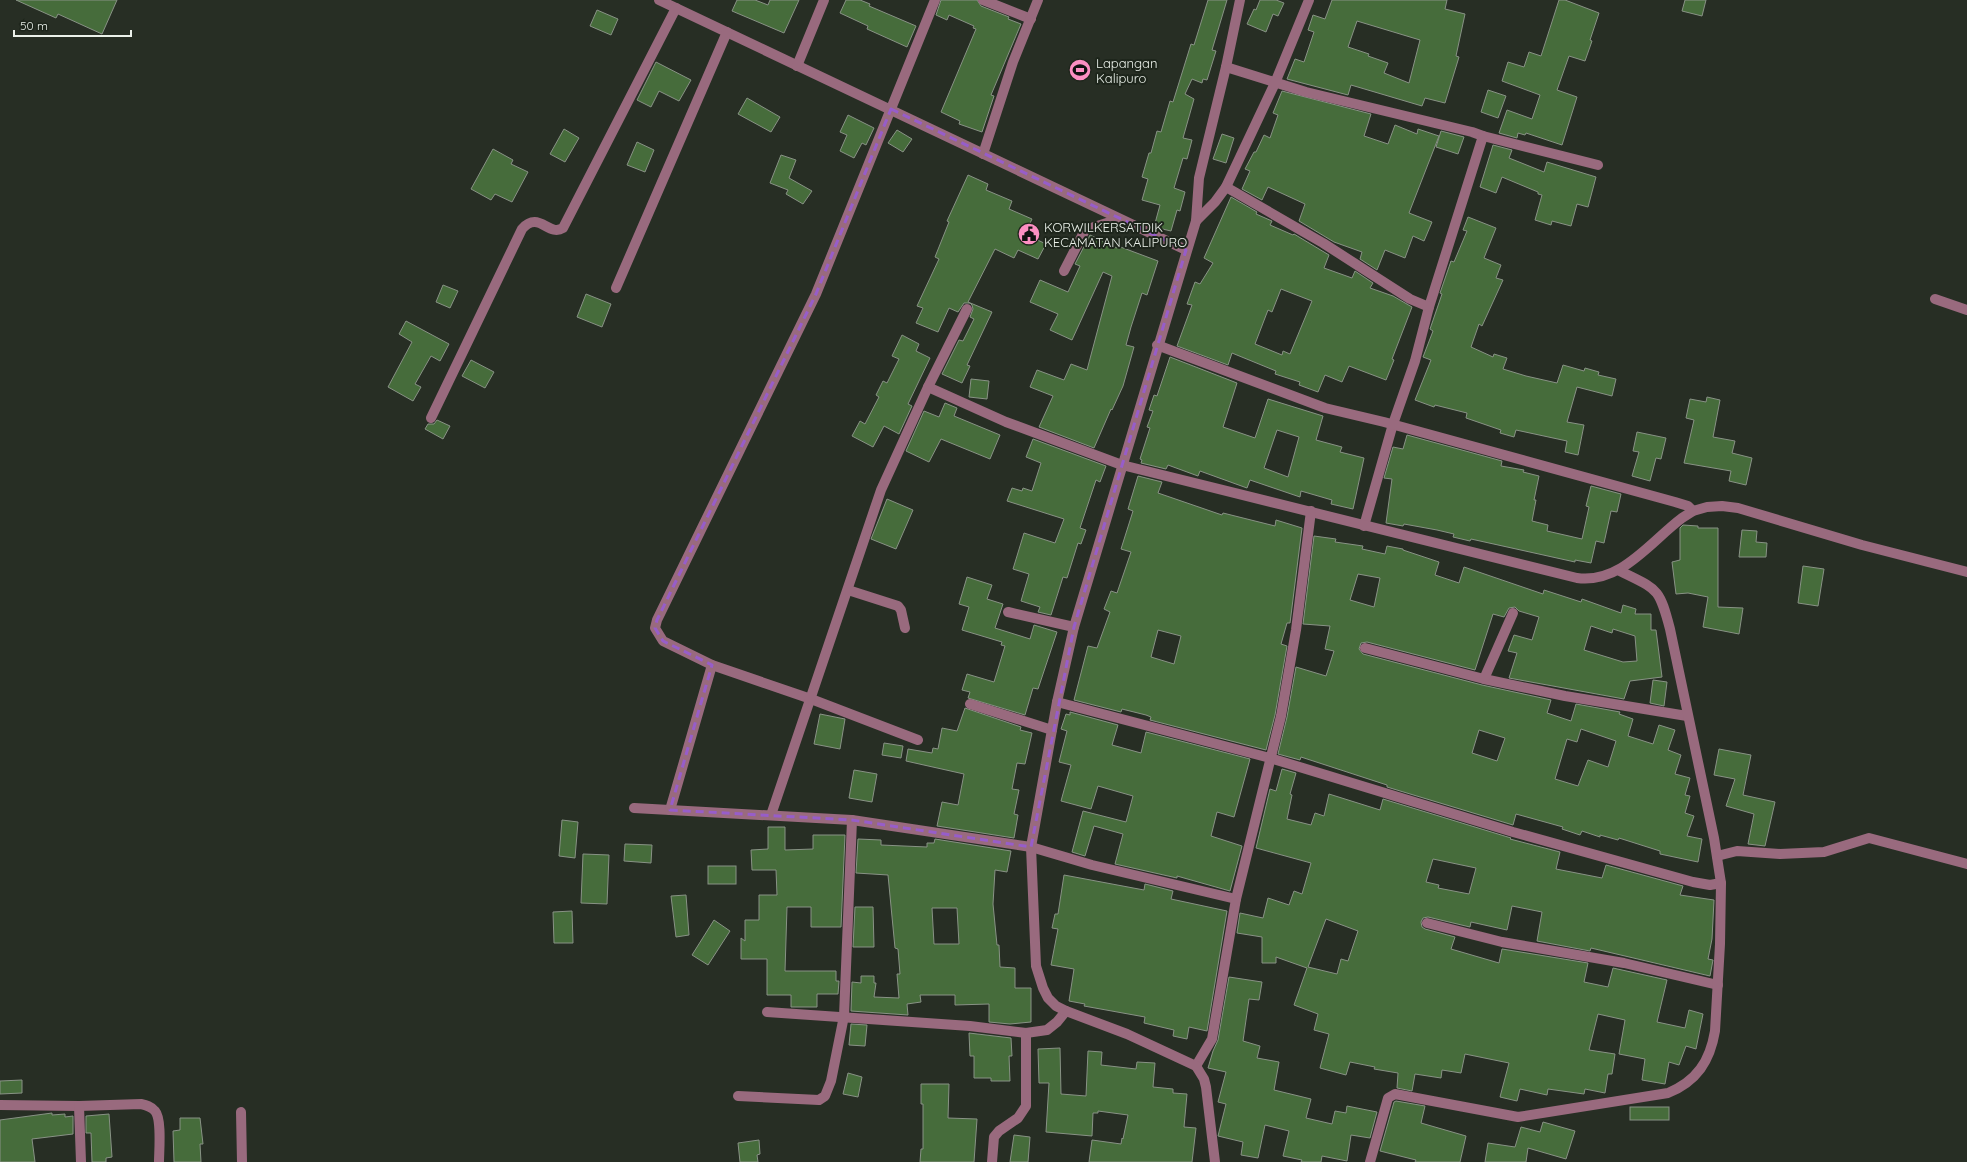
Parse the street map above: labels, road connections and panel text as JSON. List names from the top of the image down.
{
  "places": {
    "sports": ["Lapangan Kalipuro"],
    "public building": ["KORWILKERSATDIK KECAMATAN KALIPURO"]
  },
  "scale_bar": "50 m"
}
